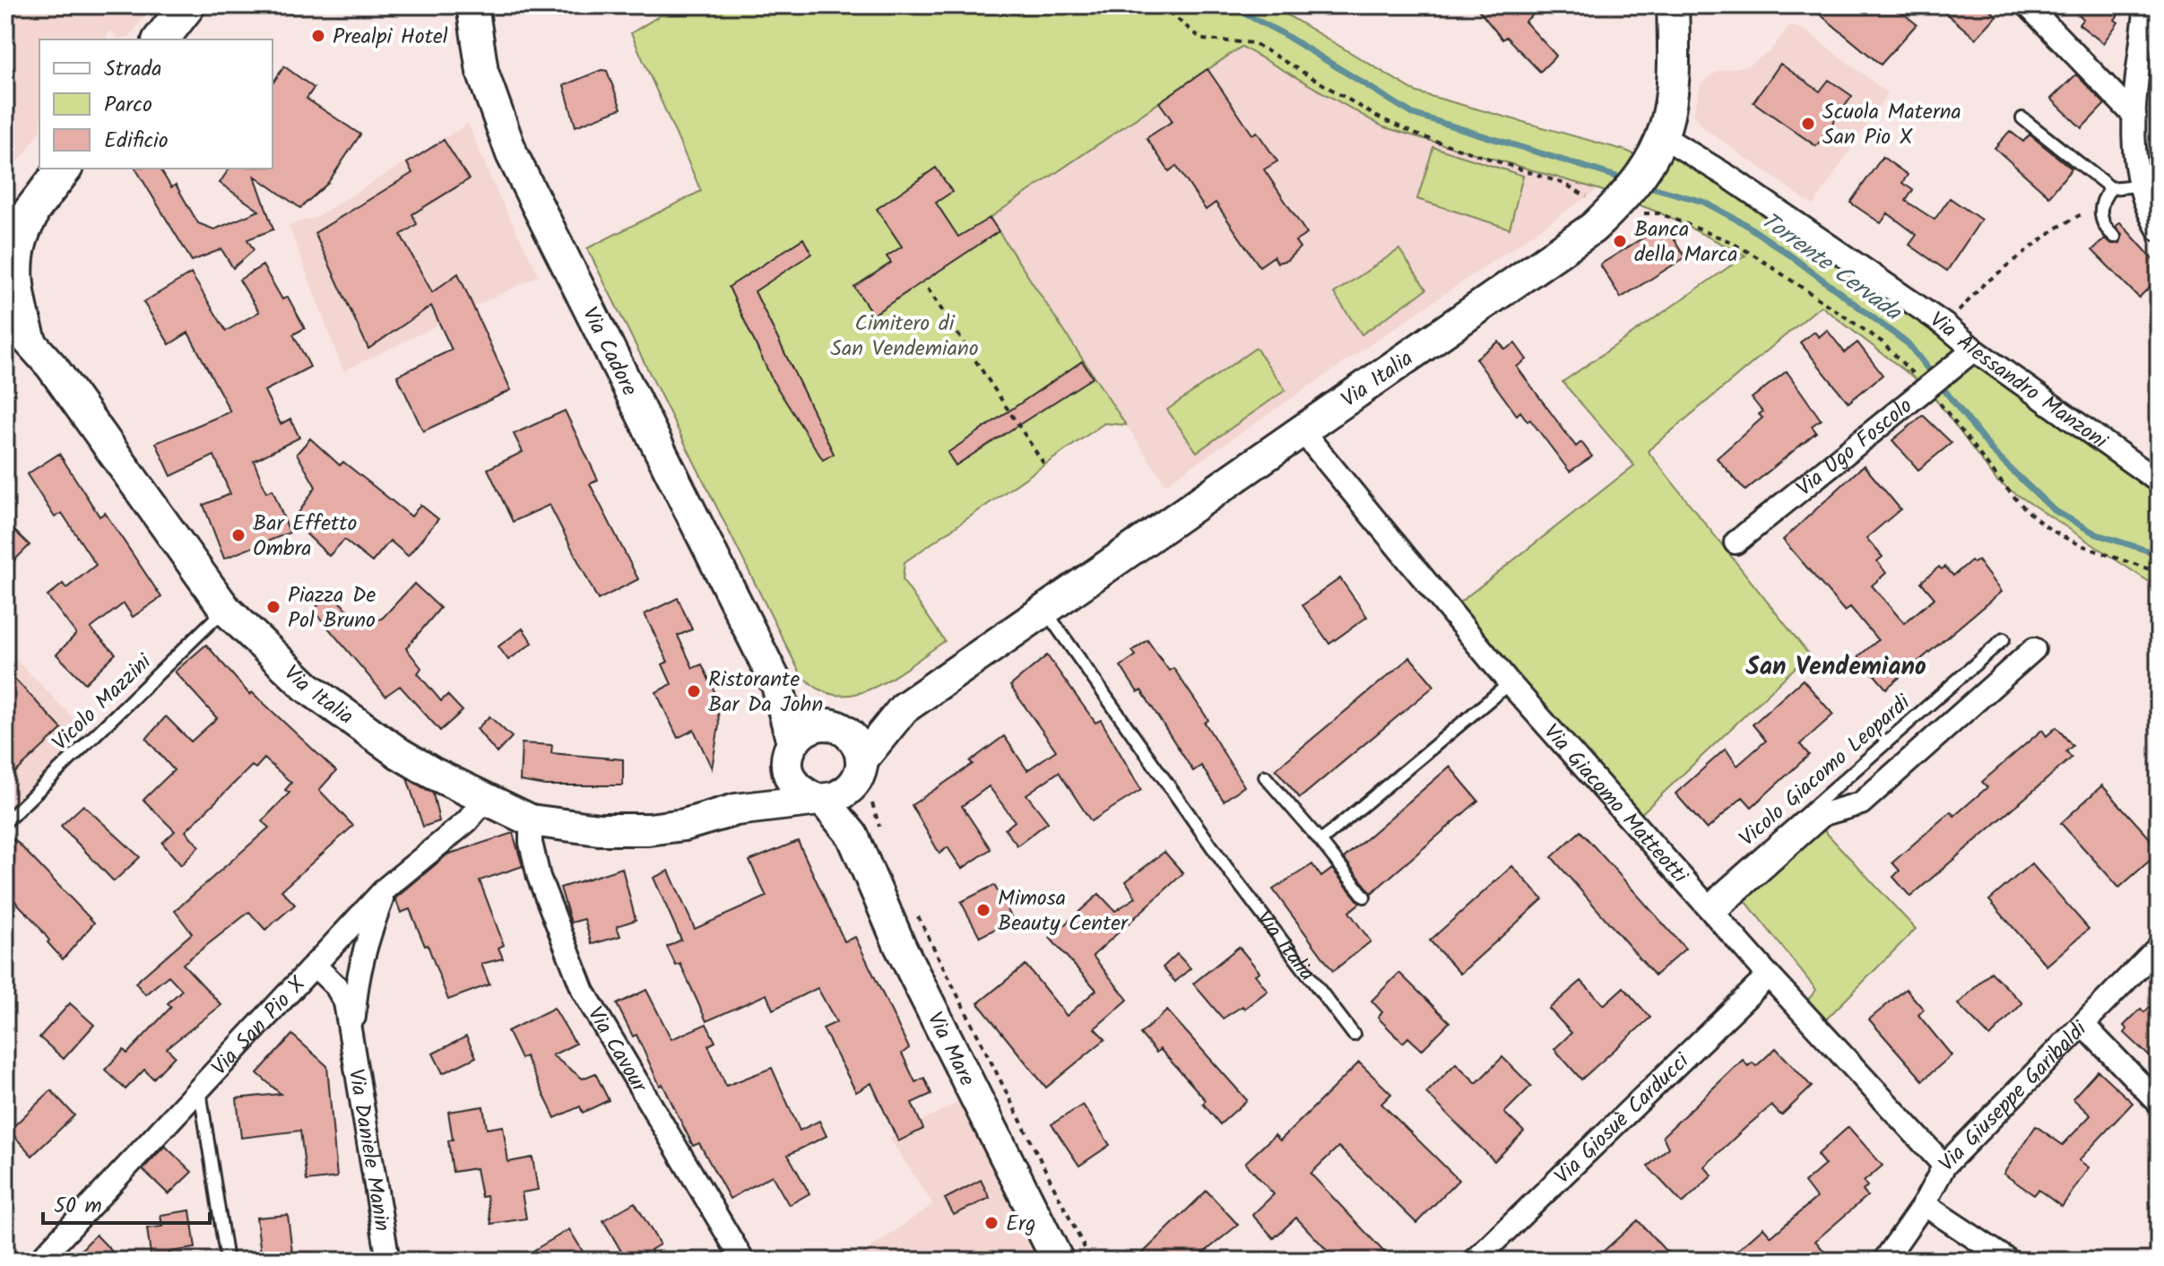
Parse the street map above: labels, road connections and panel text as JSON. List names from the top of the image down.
{
  "streets": {
    "street": [
      "Via Cadore",
      "Via Italia",
      "Via Alessandro Manzoni",
      "Via Ugo Foscolo",
      "Via Giacomo Matteotti",
      "Via San Pio X",
      "Via Cavour",
      "Via Mare",
      "Via Giuseppe Garibaldi",
      "Via Giosuè Carducci",
      "Via Daniele Manin"
    ],
    "lane": ["Vicolo Mazzini", "Vicolo Giacomo Leopardi"]
  },
  "crossings": [
    ["Via Cadore", "Via Italia"],
    ["Via Cadore", "Via Mare"],
    ["Via Italia", "Via Alessandro Manzoni"],
    ["Via Italia", "Vicolo Mazzini"],
    ["Via Italia", "Via Giacomo Matteotti"],
    ["Via Italia", "Via San Pio X"],
    ["Via Italia", "Via Cavour"],
    ["Via Italia", "Via Mare"],
    ["Via Alessandro Manzoni", "Via Ugo Foscolo"],
    ["Vicolo Giacomo Leopardi", "Via Giacomo Matteotti"],
    ["Via Giacomo Matteotti", "Via Giuseppe Garibaldi"],
    ["Via Giacomo Matteotti", "Via Giosuè Carducci"],
    ["Via San Pio X", "Via Daniele Manin"]
  ],
  "districts": ["San Vendemiano"],
  "water": ["Torrente Cervada"],
  "parks": ["Cimitero di San Vendemiano"],
  "places": [
    "Prealpi Hotel",
    "Scuola Materna San Pio X",
    "Banca della Marca",
    "Bar Effetto Ombra",
    "Piazza De Pol Bruno",
    "Ristorante Bar Da John",
    "Mimosa Beauty Center",
    "Erg"
  ],
  "legend": ["Strada", "Parco", "Edificio"],
  "scale_bar": "50 m"
}
